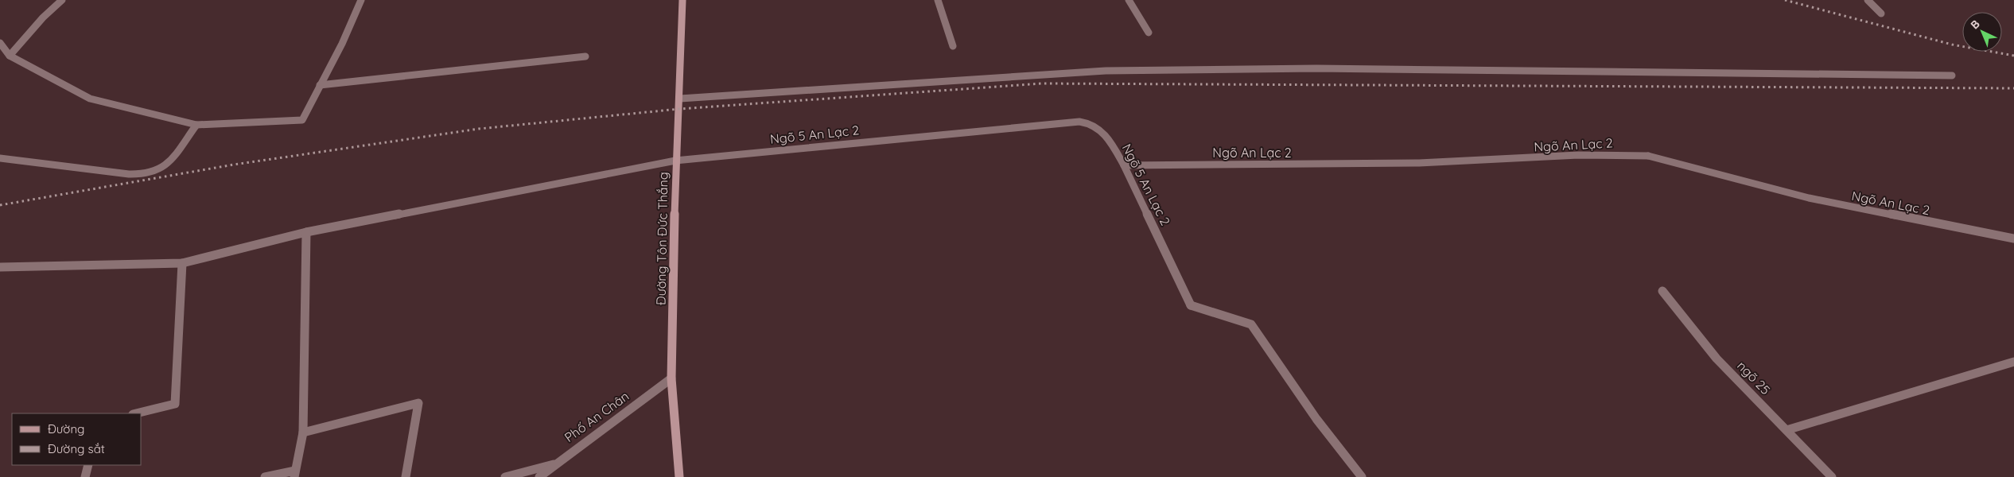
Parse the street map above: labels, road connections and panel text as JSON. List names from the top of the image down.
{
  "streets": {
    "main road": ["Đường Tôn Đức Thắng"],
    "street": [
      "Ngõ 5 An Lạc 2",
      "Ngõ An Lạc 2",
      "ngõ 25",
      "Phố An Chân"
    ]
  },
  "crossings": [
    ["Ngõ 5 An Lạc 2", "Ngõ An Lạc 2"],
    ["Ngõ 5 An Lạc 2", "Đường Tôn Đức Thắng"],
    ["Đường Tôn Đức Thắng", "Phố An Chân"]
  ],
  "legend": ["Đường", "Đường sắt"],
  "north": "top left"
}
